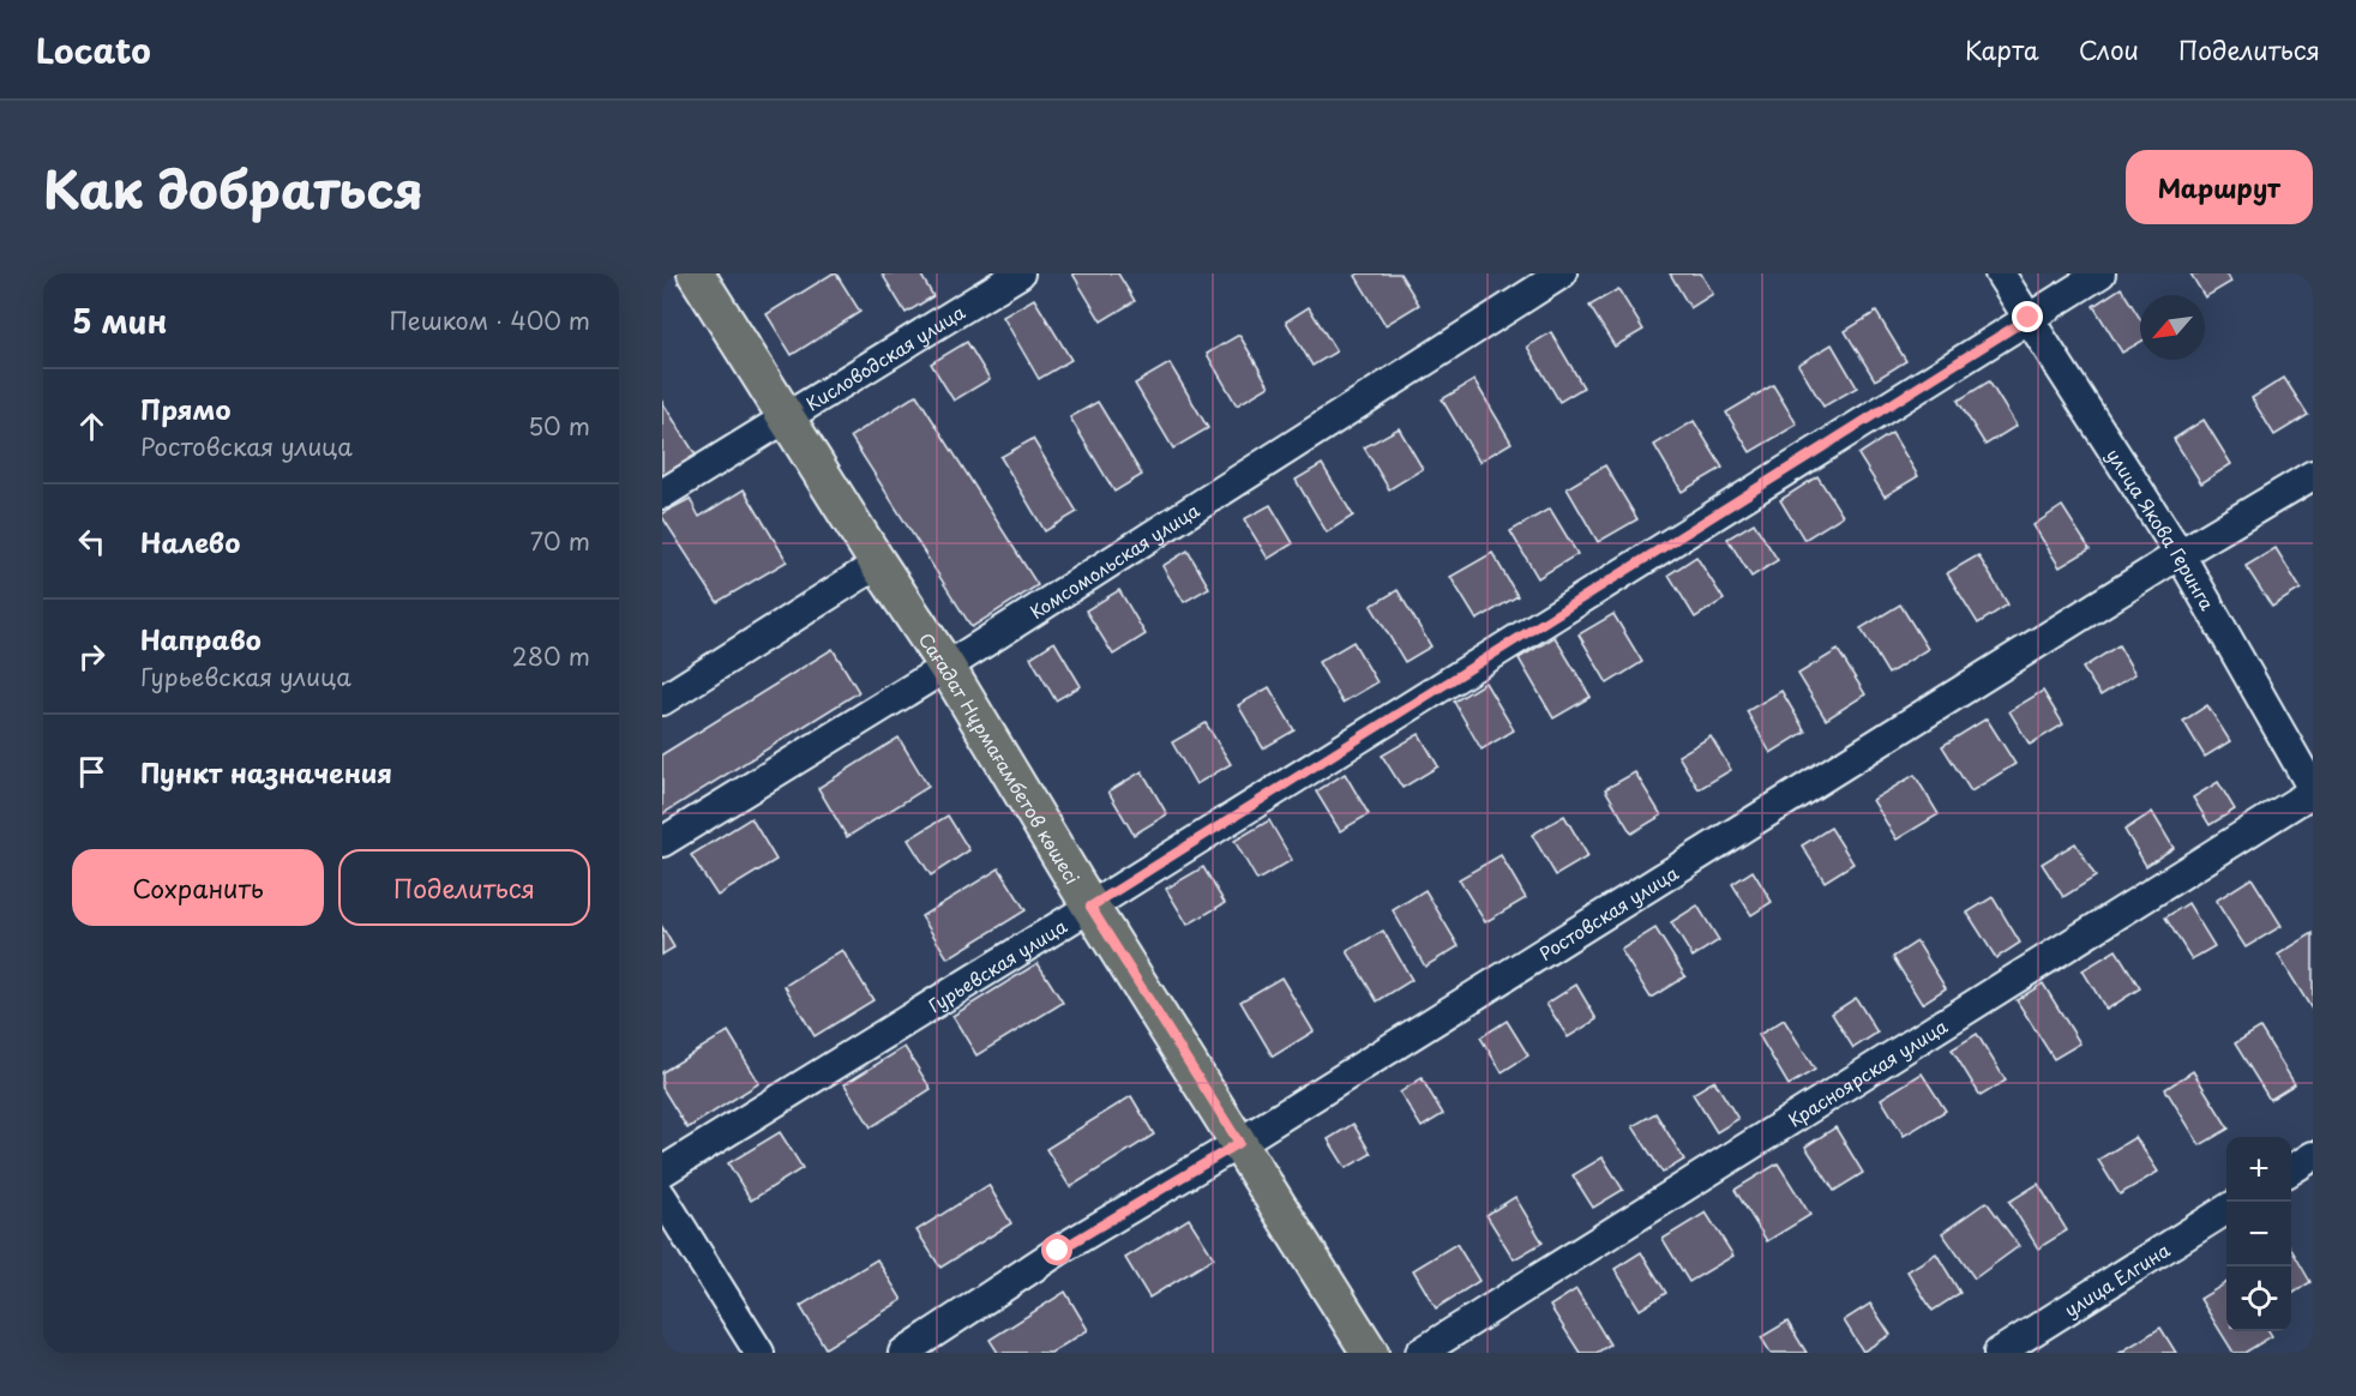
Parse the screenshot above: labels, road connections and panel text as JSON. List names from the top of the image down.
{
  "streets": {
    "main road": ["Сағадат Нұрмағамбетов көшесі"],
    "street": [
      "Кисловодская улица",
      "улица Якова Геринга",
      "Комсомольская улица",
      "Ростовская улица",
      "Гурьевская улица",
      "Красноярская улица",
      "улица Елгина"
    ]
  },
  "crossings": [
    ["Кисловодская улица", "Сағадат Нұрмағамбетов көшесі"],
    ["улица Якова Геринга", "Ростовская улица"],
    ["улица Якова Геринга", "Гурьевская улица"],
    ["улица Якова Геринга", "Красноярская улица"],
    ["Комсомольская улица", "Сағадат Нұрмағамбетов көшесі"],
    ["Сағадат Нұрмағамбетов көшесі", "Ростовская улица"],
    ["Сағадат Нұрмағамбетов көшесі", "Гурьевская улица"]
  ],
  "north": "bottom left",
  "page": {
    "header": "Locato",
    "nav": ["Карта", "Слои", "Поделиться"],
    "title": "Как добраться",
    "buttons": [
      "Маршрут",
      ["Сохранить", "Поделиться"]
    ],
    "heading": ["5 мин", "Пешком · 400 m"],
    "list": [
      ["Прямо", "Ростовская улица", "50 m"],
      ["Налево", "70 m"],
      ["Направо", "Гурьевская улица", "280 m"],
      "Пункт назначения"
    ],
    "map_buttons": ["+", "−"]
  }
}
